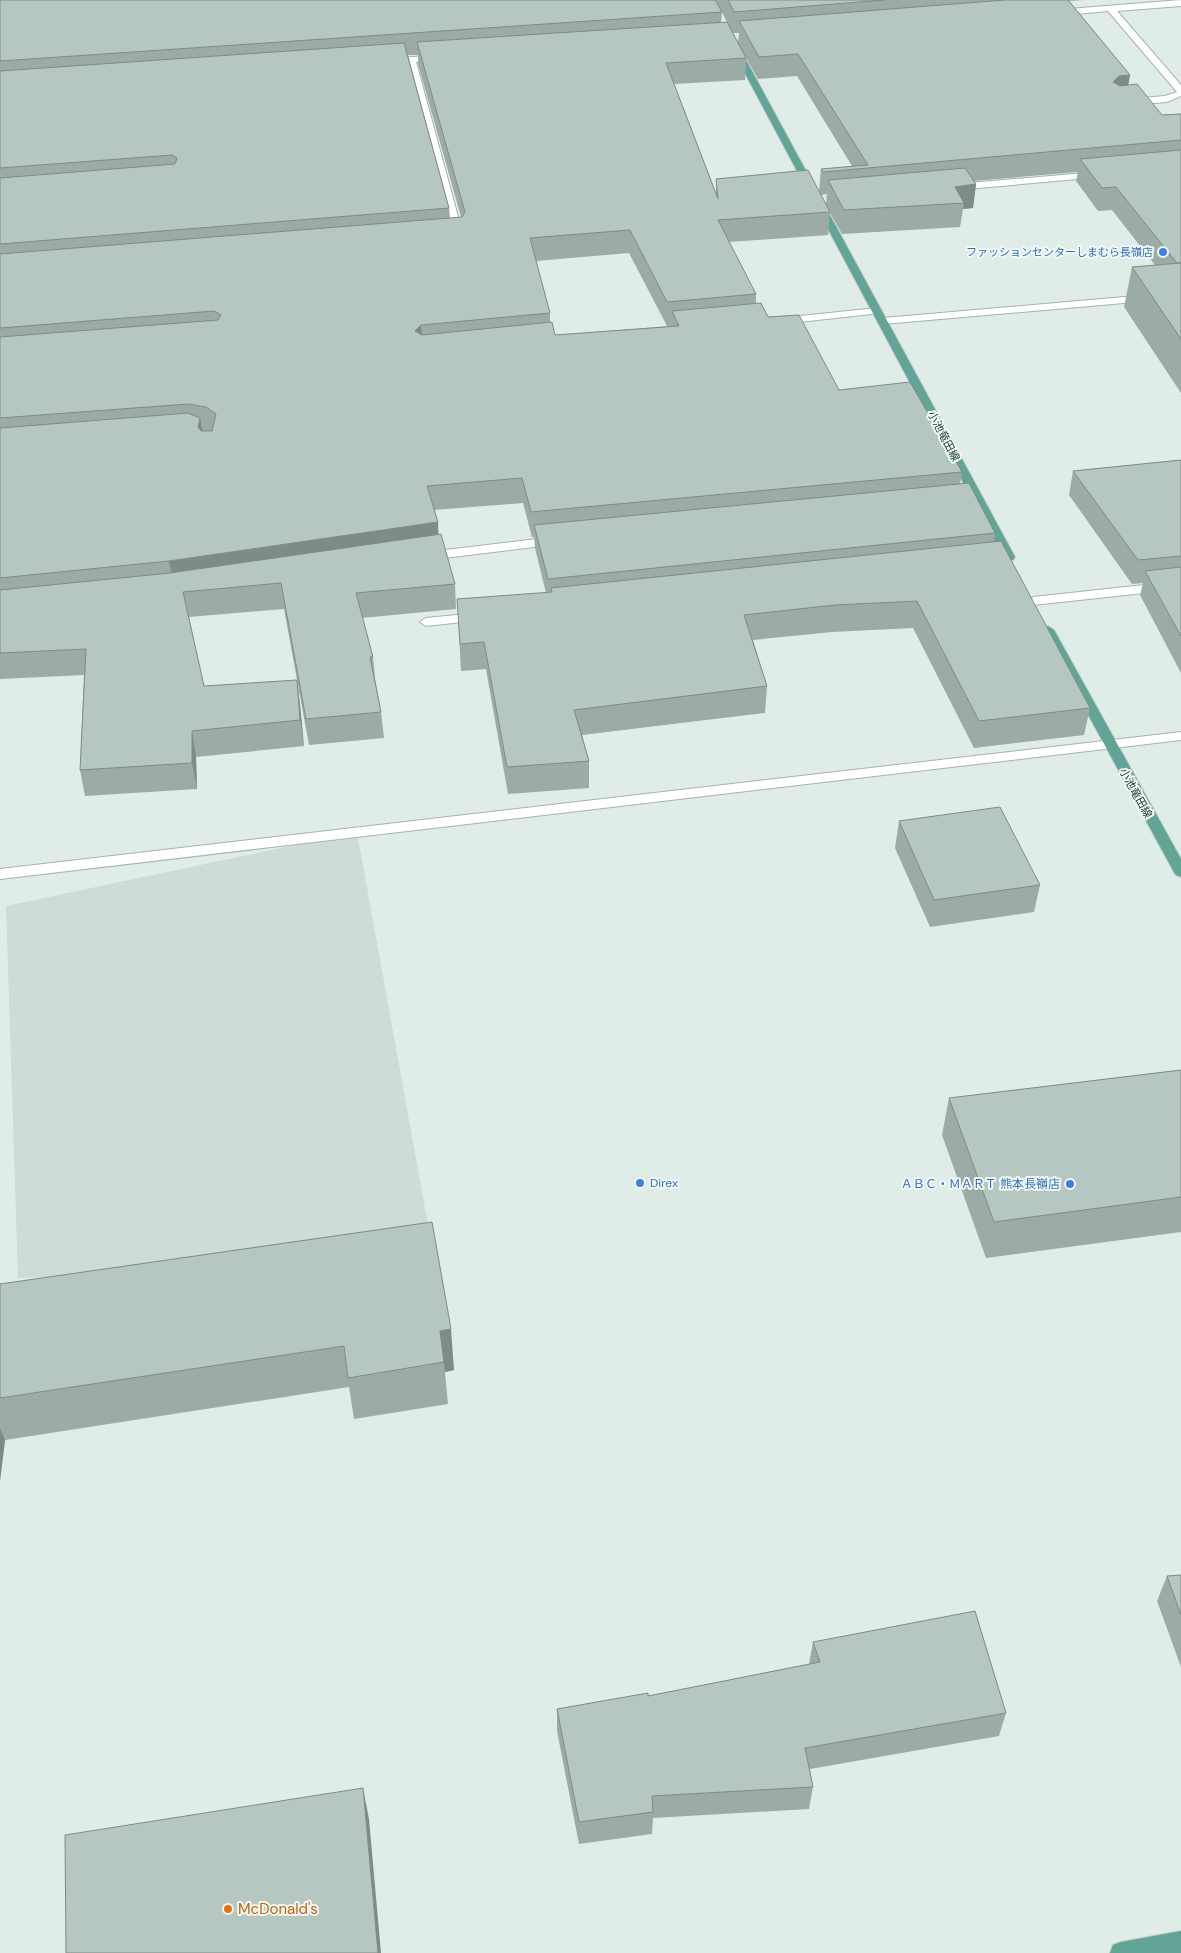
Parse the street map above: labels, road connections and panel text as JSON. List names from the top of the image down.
{
  "streets": {
    "main road": ["小池竜田線"]
  },
  "places": [
    "ファッションセンターしまむら長嶺店",
    "Direx",
    "ＡＢＣ・ＭＡＲＴ 熊本長嶺店",
    "McDonald's"
  ]
}
